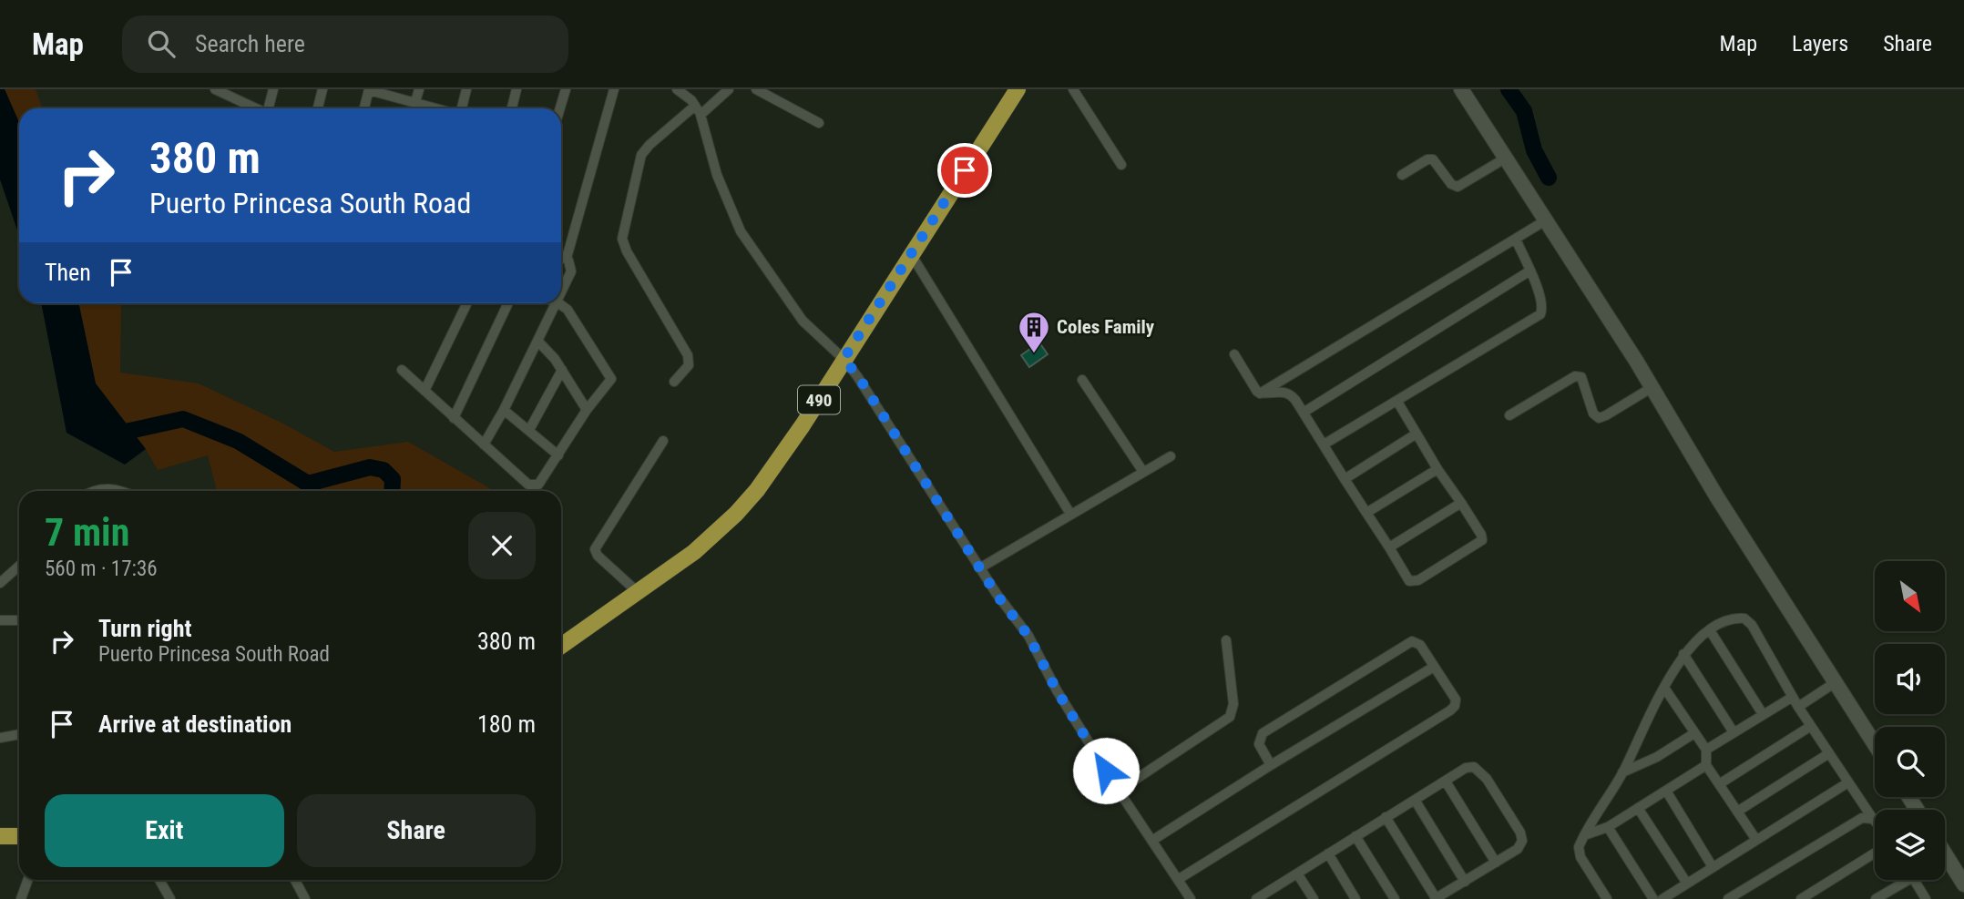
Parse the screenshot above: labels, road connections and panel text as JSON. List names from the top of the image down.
{
  "streets": {
    "main road": ["490"]
  },
  "places": {
    "building": ["Coles Family"]
  },
  "north": "bottom right",
  "page": {
    "header": "Map",
    "search": "Search here",
    "nav": ["Map", "Layers", "Share"],
    "turn": ["380 m", "Puerto Princesa South Road"],
    "then": "Then",
    "heading": ["7 min", "560 m · 17:36"],
    "list": [
      {
        "name": "Turn right",
        "note": "Puerto Princesa South Road",
        "value": "380 m"
      },
      {
        "name": "Arrive at destination",
        "value": "180 m"
      }
    ],
    "buttons": ["Exit", "Share"]
  }
}
